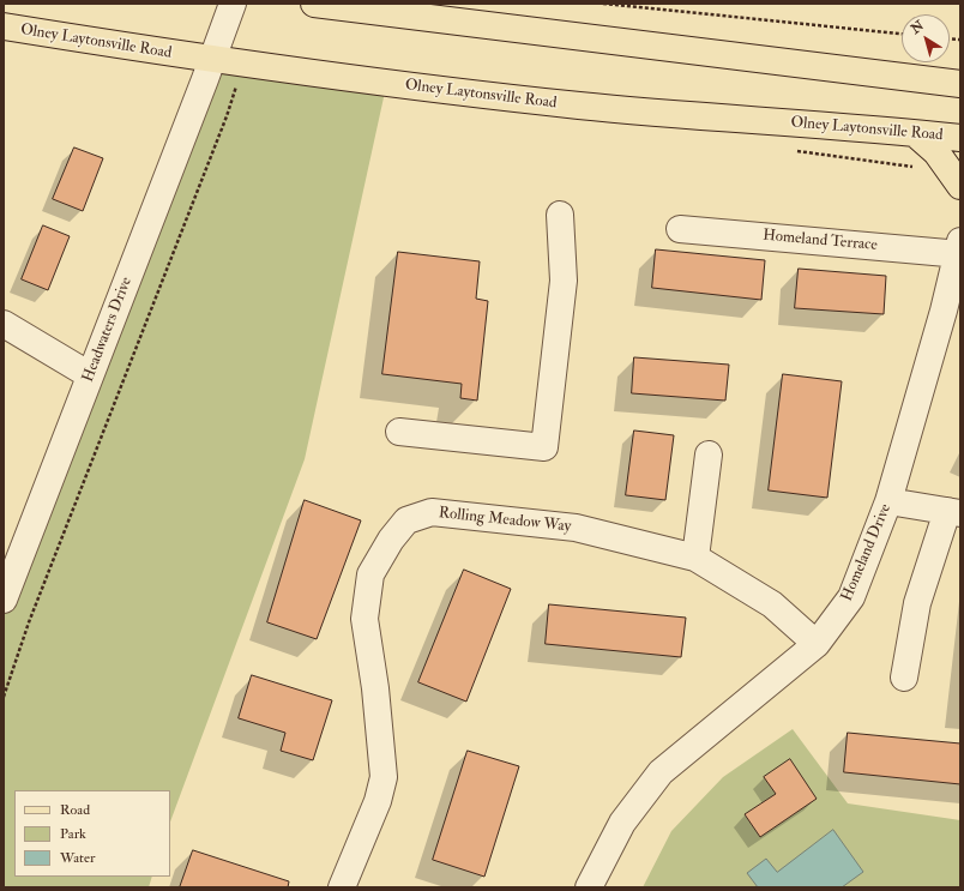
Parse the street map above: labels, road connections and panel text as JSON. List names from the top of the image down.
{
  "streets": {
    "main road": ["Olney Laytonsville Road"],
    "street": [
      "Homeland Terrace",
      "Headwaters Drive",
      "Rolling Meadow Way",
      "Homeland Drive"
    ]
  },
  "crossings": [
    ["Olney Laytonsville Road", "Headwaters Drive"],
    ["Homeland Terrace", "Homeland Drive"],
    ["Rolling Meadow Way", "Homeland Drive"]
  ],
  "legend": ["Road", "Park", "Water"],
  "north": "top left"
}
